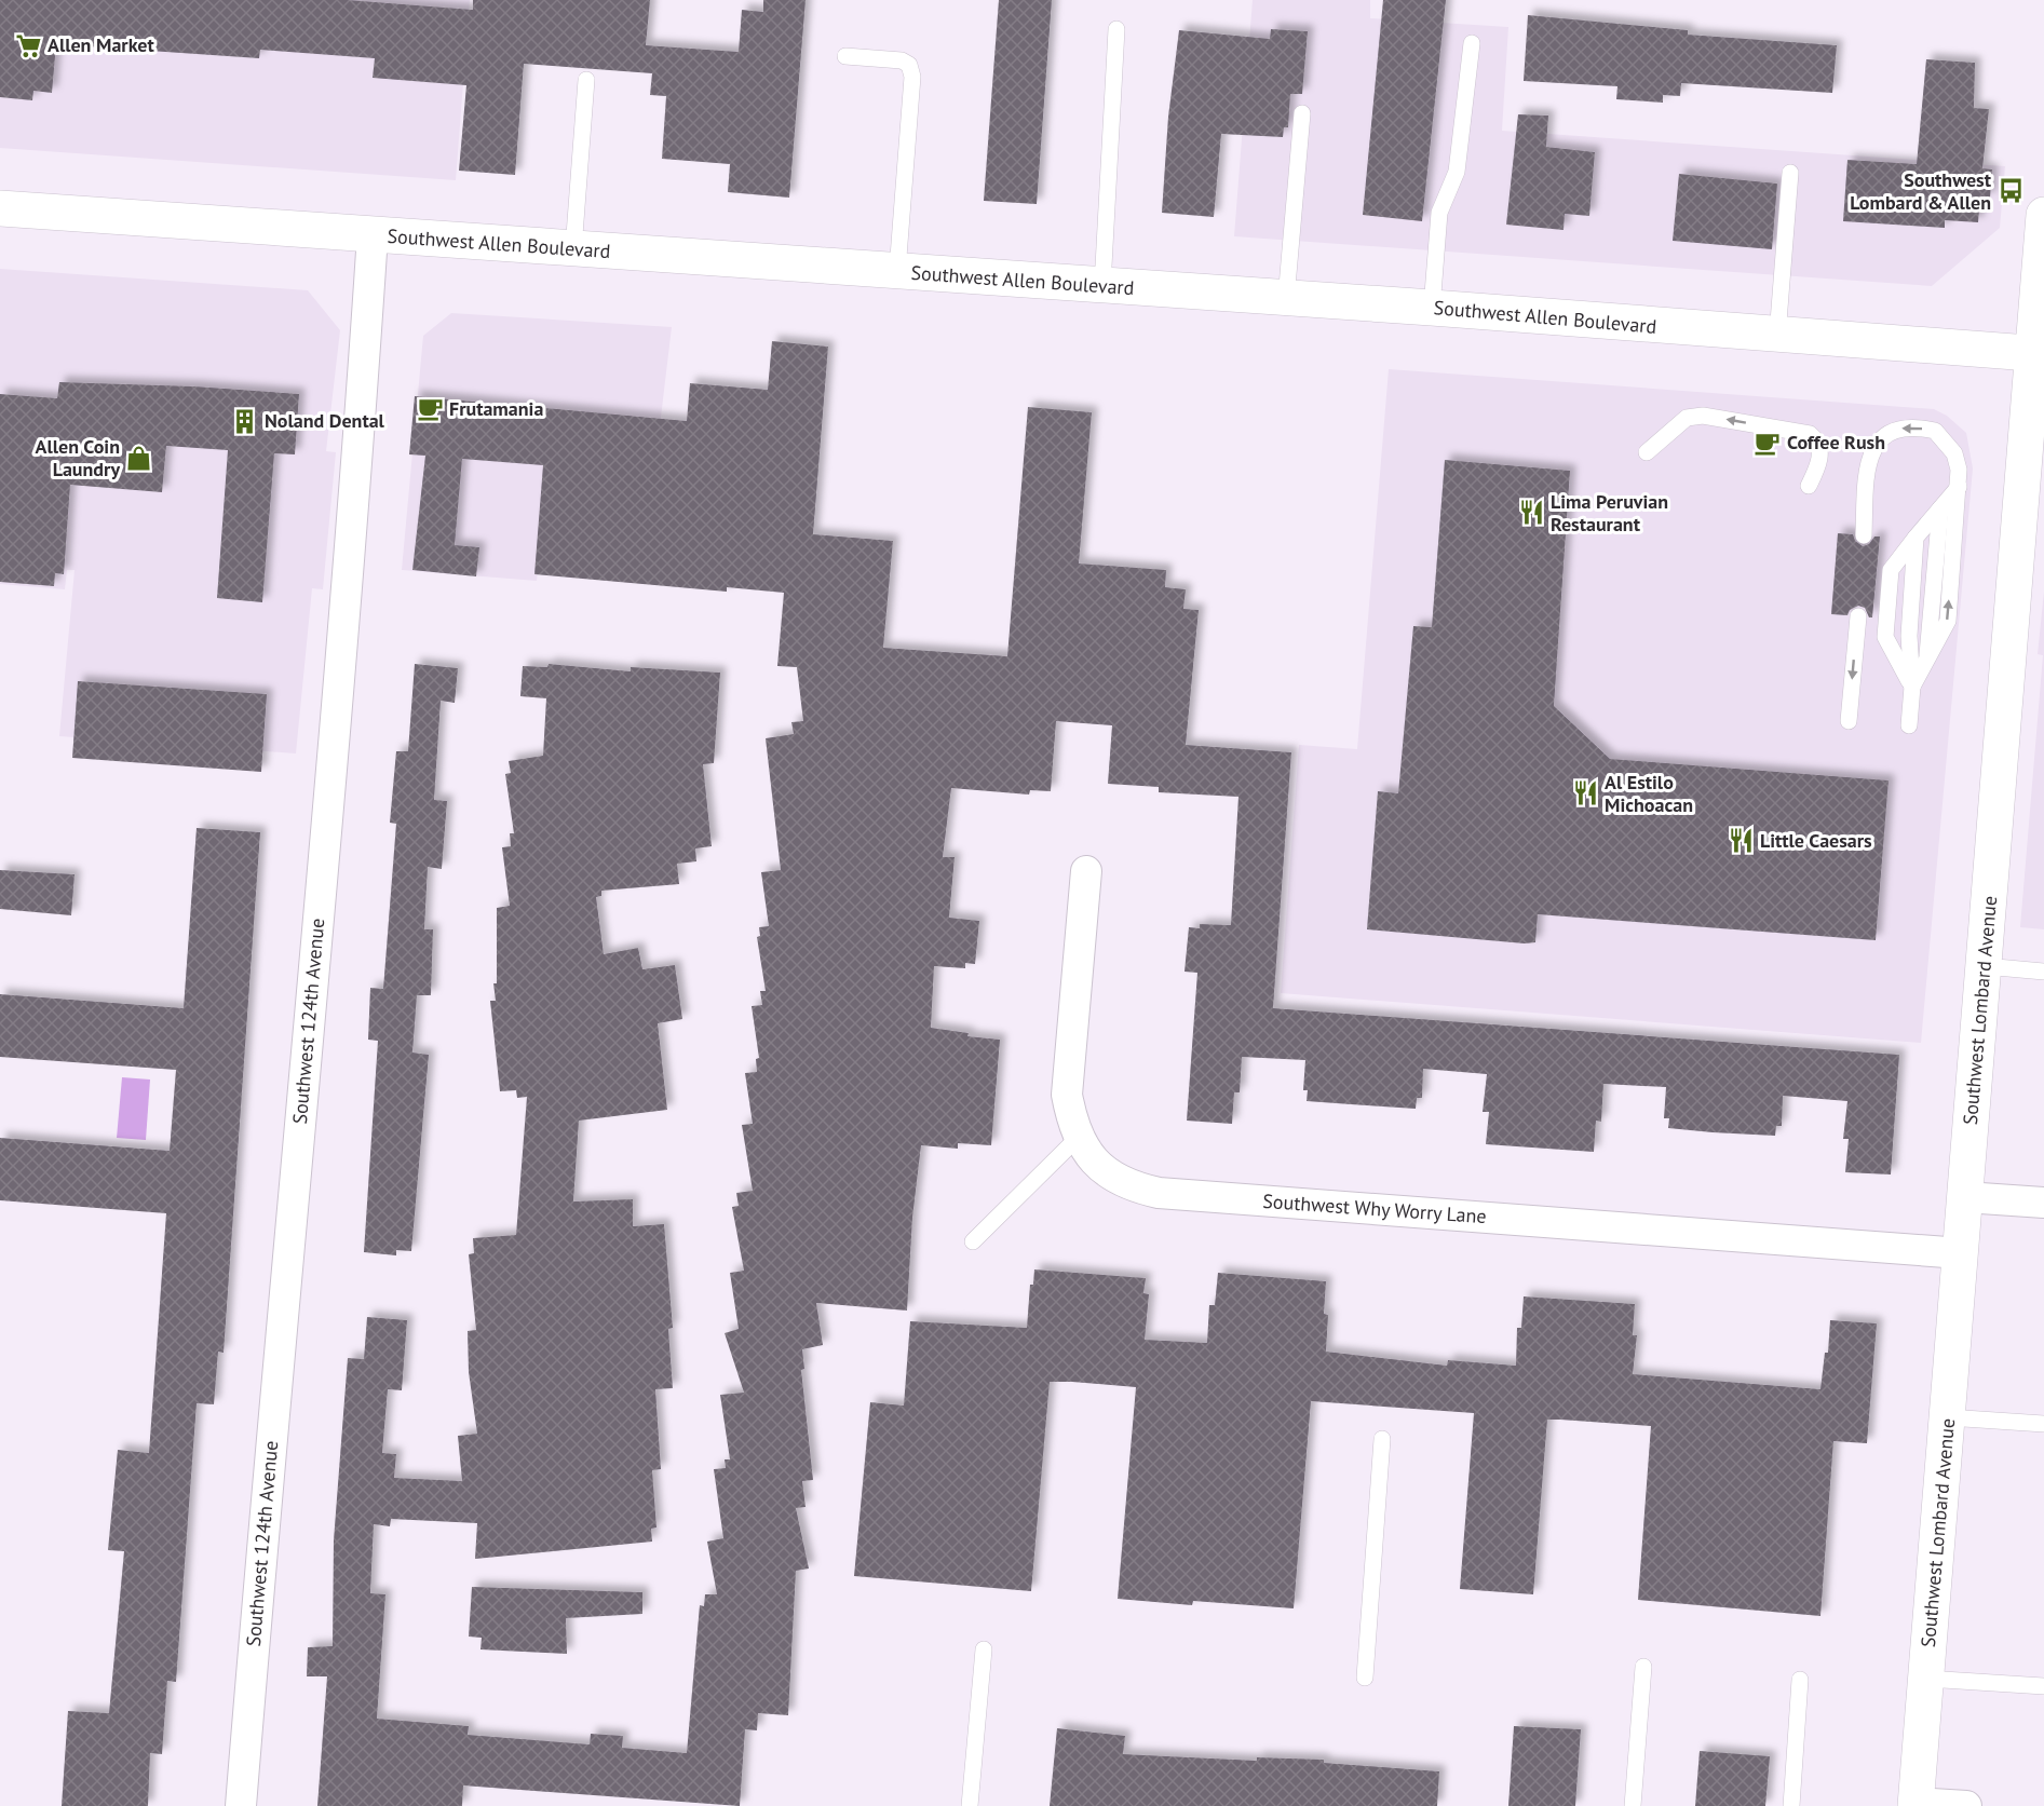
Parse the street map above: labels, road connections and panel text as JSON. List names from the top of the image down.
{
  "streets": {
    "main road": ["Southwest Allen Boulevard", "Southwest Lombard Avenue"],
    "street": ["Southwest 124th Avenue", "Southwest Why Worry Lane"]
  },
  "crossings": [
    ["Southwest Allen Boulevard", "Southwest Lombard Avenue"],
    ["Southwest Allen Boulevard", "Southwest 124th Avenue"],
    ["Southwest Lombard Avenue", "Southwest Why Worry Lane"]
  ],
  "places": {
    "supermarket": ["Allen Market"],
    "bus stop": ["Southwest Lombard & Allen"],
    "cafe": ["Frutamania", "Coffee Rush"],
    "building": ["Noland Dental"],
    "shop": ["Allen Coin Laundry"],
    "restaurant": ["Lima Peruvian Restaurant", "Al Estilo Michoacan", "Little Caesars"]
  }
}
